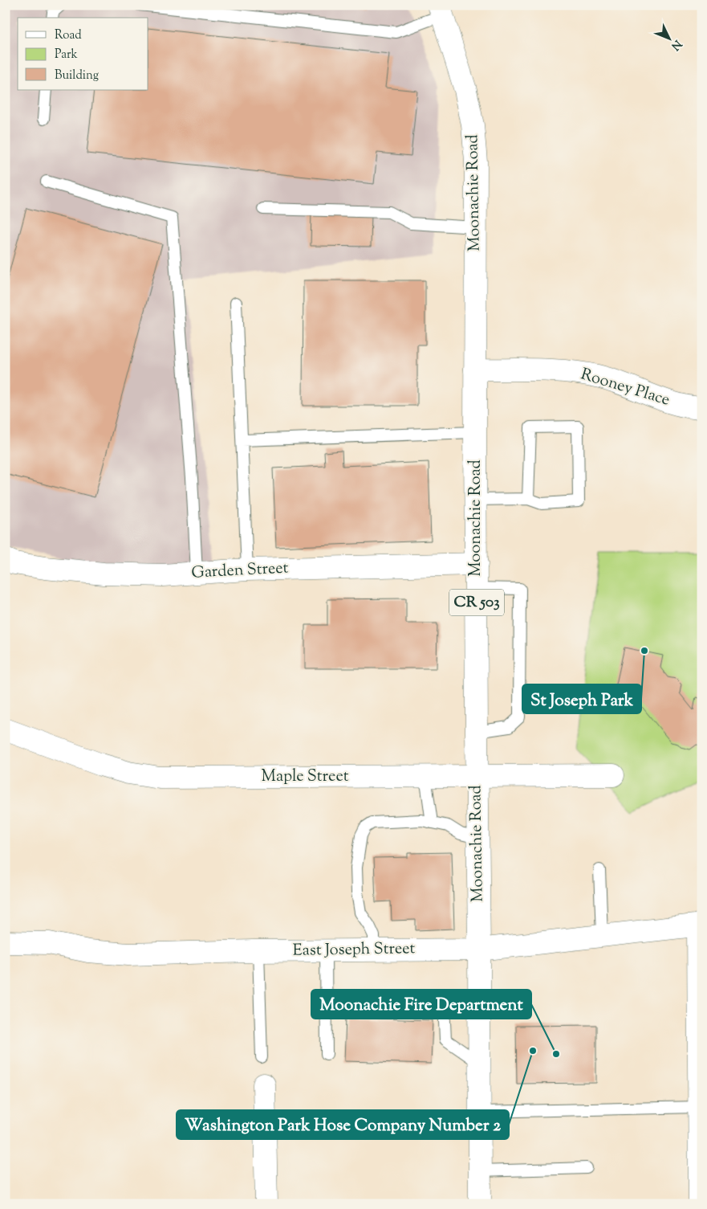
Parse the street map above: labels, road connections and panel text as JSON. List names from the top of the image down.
{
  "streets": {
    "street": [
      "Moonachie Road",
      "Rooney Place",
      "Garden Street",
      "CR 503",
      "Maple Street",
      "East Joseph Street"
    ]
  },
  "crossings": [
    ["Moonachie Road", "Rooney Place"],
    ["Moonachie Road", "Garden Street"],
    ["Moonachie Road", "Maple Street"],
    ["Moonachie Road", "East Joseph Street"]
  ],
  "places": ["St Joseph Park", "Washington Park Hose Company Number 2", "Moonachie Fire Department"],
  "legend": ["Road", "Park", "Building"],
  "north": "bottom right"
}
